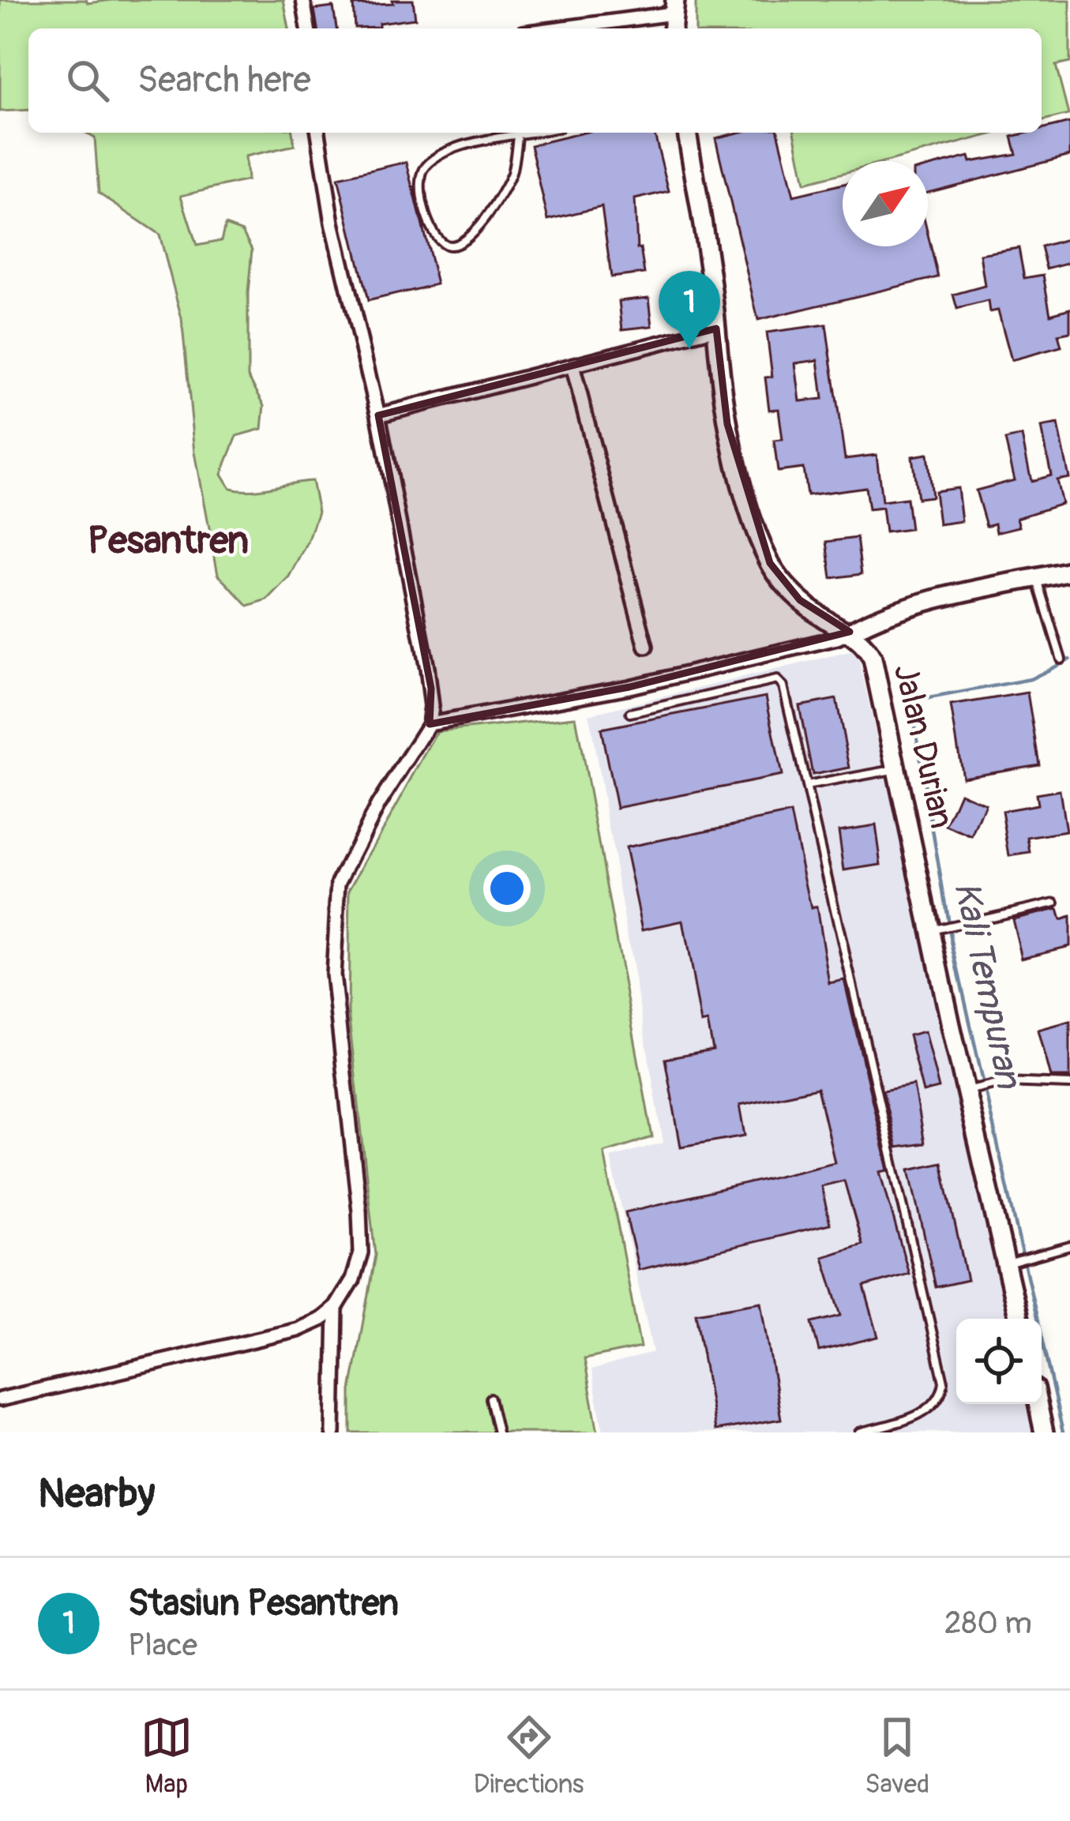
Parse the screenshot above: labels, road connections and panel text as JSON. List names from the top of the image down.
{
  "streets": {
    "main road": ["Jalan Durian"]
  },
  "districts": ["Pesantren"],
  "water": ["Kali Tempuran"],
  "north": "top right",
  "page": {
    "search": "Search here",
    "pins": "1",
    "heading": "Nearby",
    "list": [
      {
        "mark": "1",
        "name": "Stasiun Pesantren",
        "note": "Place",
        "value": "280 m"
      }
    ],
    "nav": ["Map", "Directions", "Saved"]
  }
}
